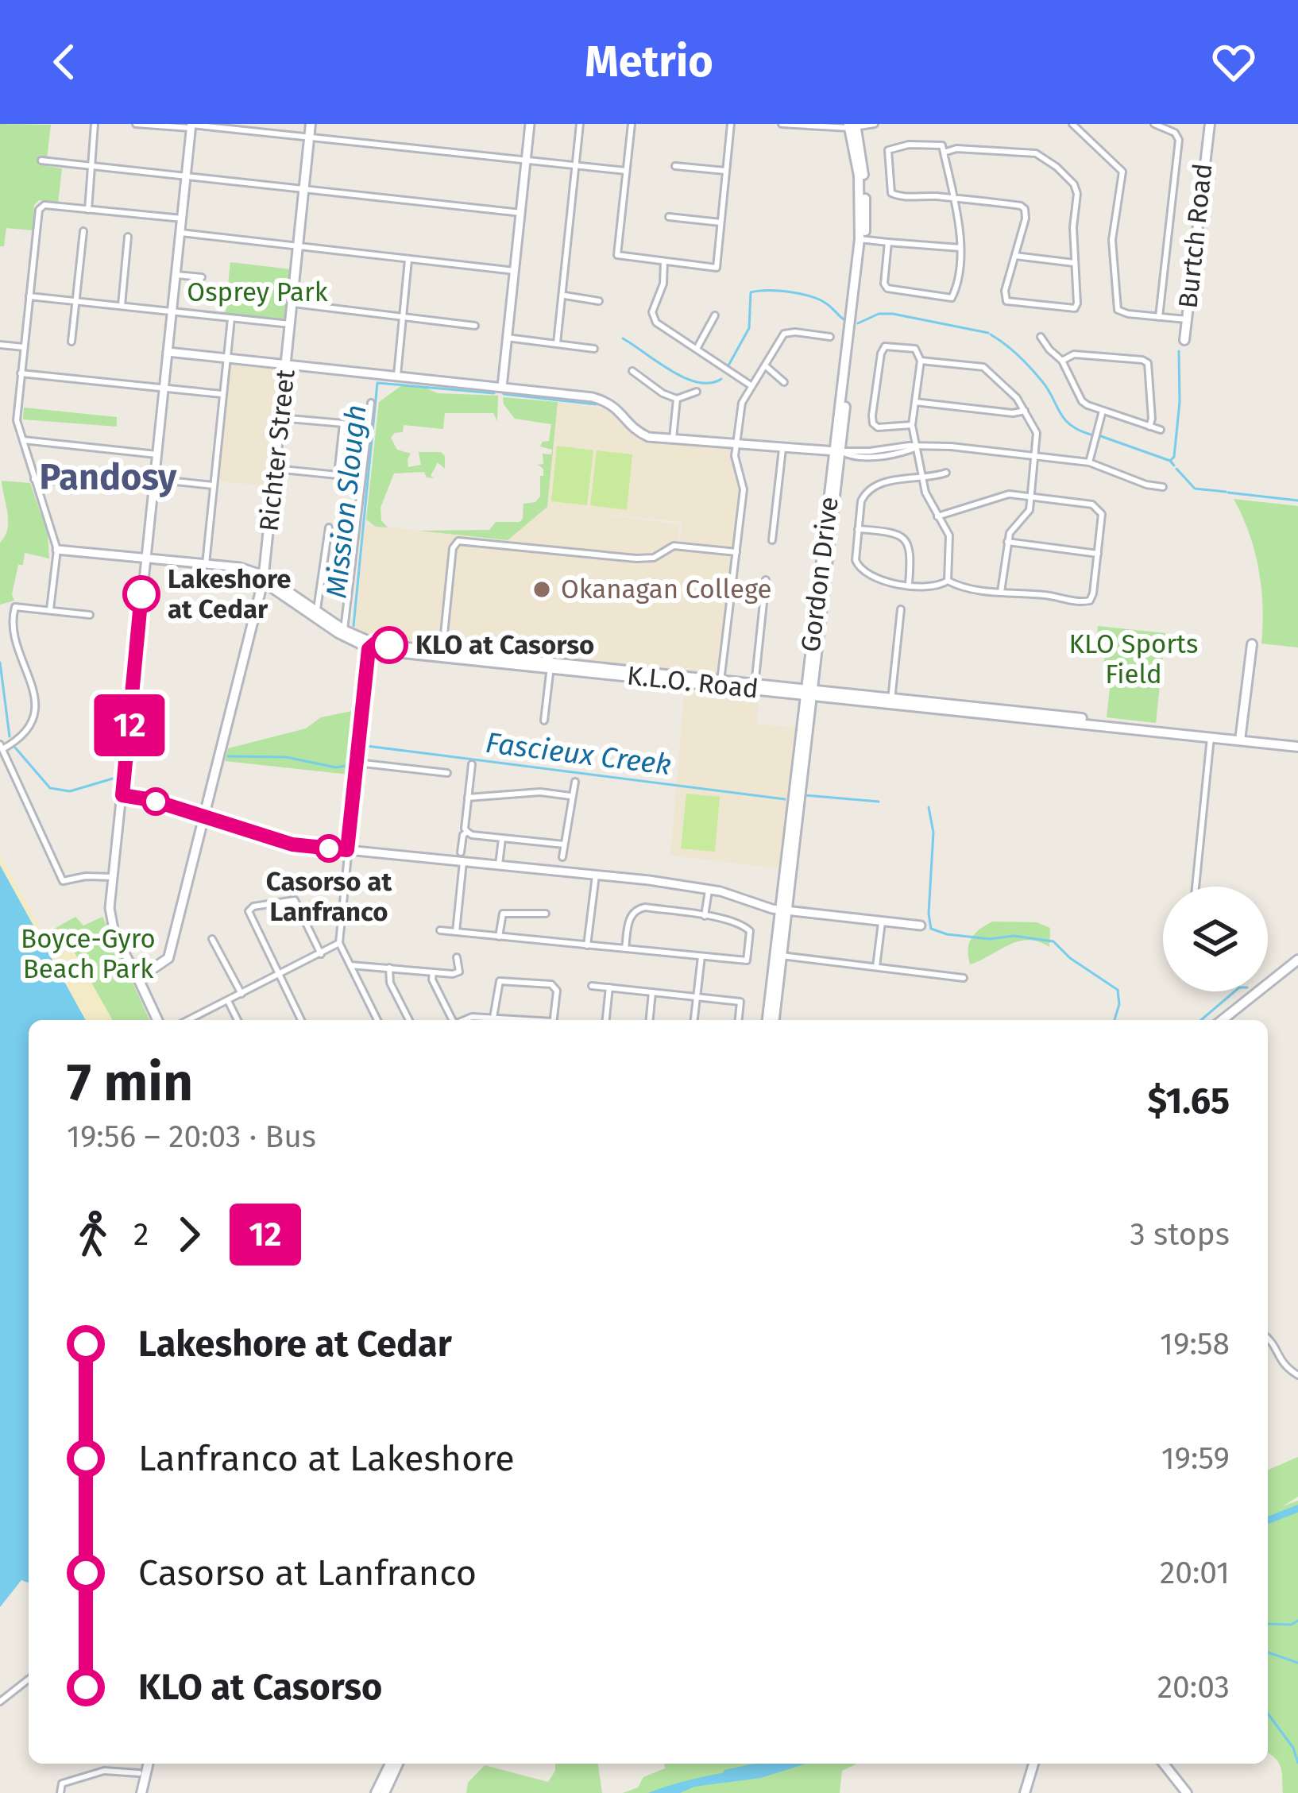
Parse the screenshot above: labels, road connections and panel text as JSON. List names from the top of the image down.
{
  "streets": {
    "main road": [
      "Burtch Road",
      "Richter Street",
      "Gordon Drive",
      "K.L.O. Road"
    ]
  },
  "crossings": [
    ["Richter Street", "K.L.O. Road"],
    ["Gordon Drive", "K.L.O. Road"]
  ],
  "districts": ["Pandosy"],
  "water": ["Mission Slough", "Fascieux Creek"],
  "parks": ["Osprey Park", "KLO Sports Field", "Boyce-Gyro Beach Park"],
  "places": [
    "Okanagan College",
    "Lakeshore at Cedar",
    "KLO at Casorso",
    "Casorso at Lanfranco"
  ],
  "lines": ["bus line 12"],
  "page": {
    "header": "Metrio",
    "on_map": "12",
    "heading": ["7 min", "19:56 – 20:03 · Bus", "$1.65"],
    "legs": ["2", "12", "3 stops"],
    "list": [
      {
        "name": "Lakeshore at Cedar",
        "value": "19:58"
      },
      {
        "name": "Lanfranco at Lakeshore",
        "value": "19:59"
      },
      {
        "name": "Casorso at Lanfranco",
        "value": "20:01"
      },
      {
        "name": "KLO at Casorso",
        "value": "20:03"
      }
    ]
  }
}
